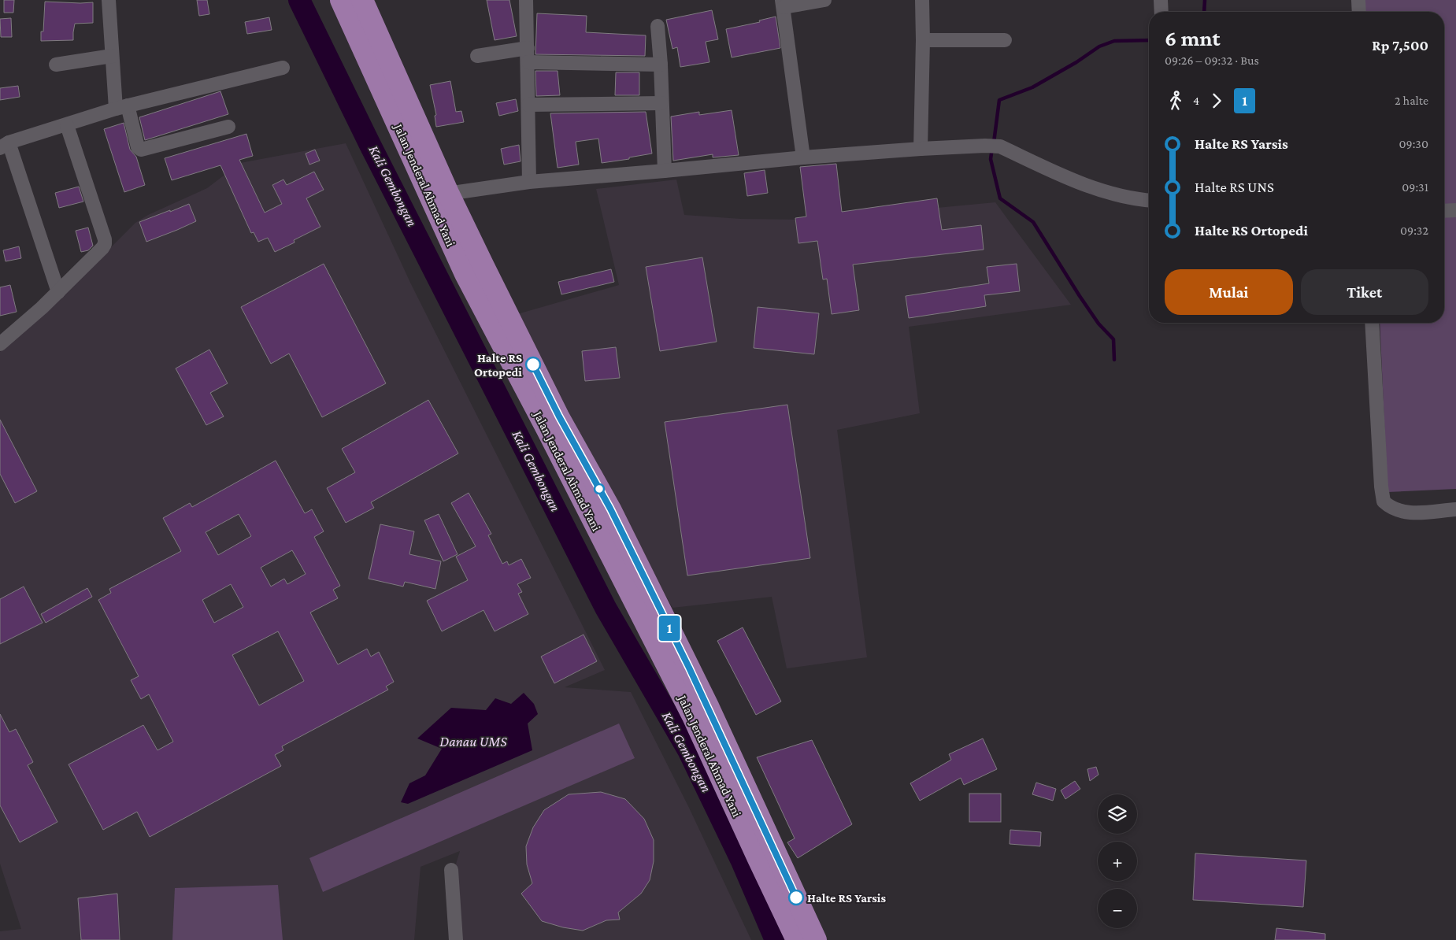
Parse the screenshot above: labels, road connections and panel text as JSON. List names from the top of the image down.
{
  "streets": {
    "highway": ["Jalan Jenderal Ahmad Yani"]
  },
  "water": ["Kali Gembongan", "Danau UMS"],
  "places": ["Halte RS Ortopedi", "Halte RS Yarsis"],
  "lines": ["bus line 1"],
  "page": {
    "on_map": "1",
    "heading": ["6 mnt", "09:26 – 09:32 · Bus", "Rp 7,500"],
    "legs": ["4", "1", "2 halte"],
    "list": [
      {
        "name": "Halte RS Yarsis",
        "value": "09:30"
      },
      {
        "name": "Halte RS UNS",
        "value": "09:31"
      },
      {
        "name": "Halte RS Ortopedi",
        "value": "09:32"
      }
    ],
    "buttons": ["Mulai", "Tiket"],
    "map_buttons": ["+", "−"]
  }
}
